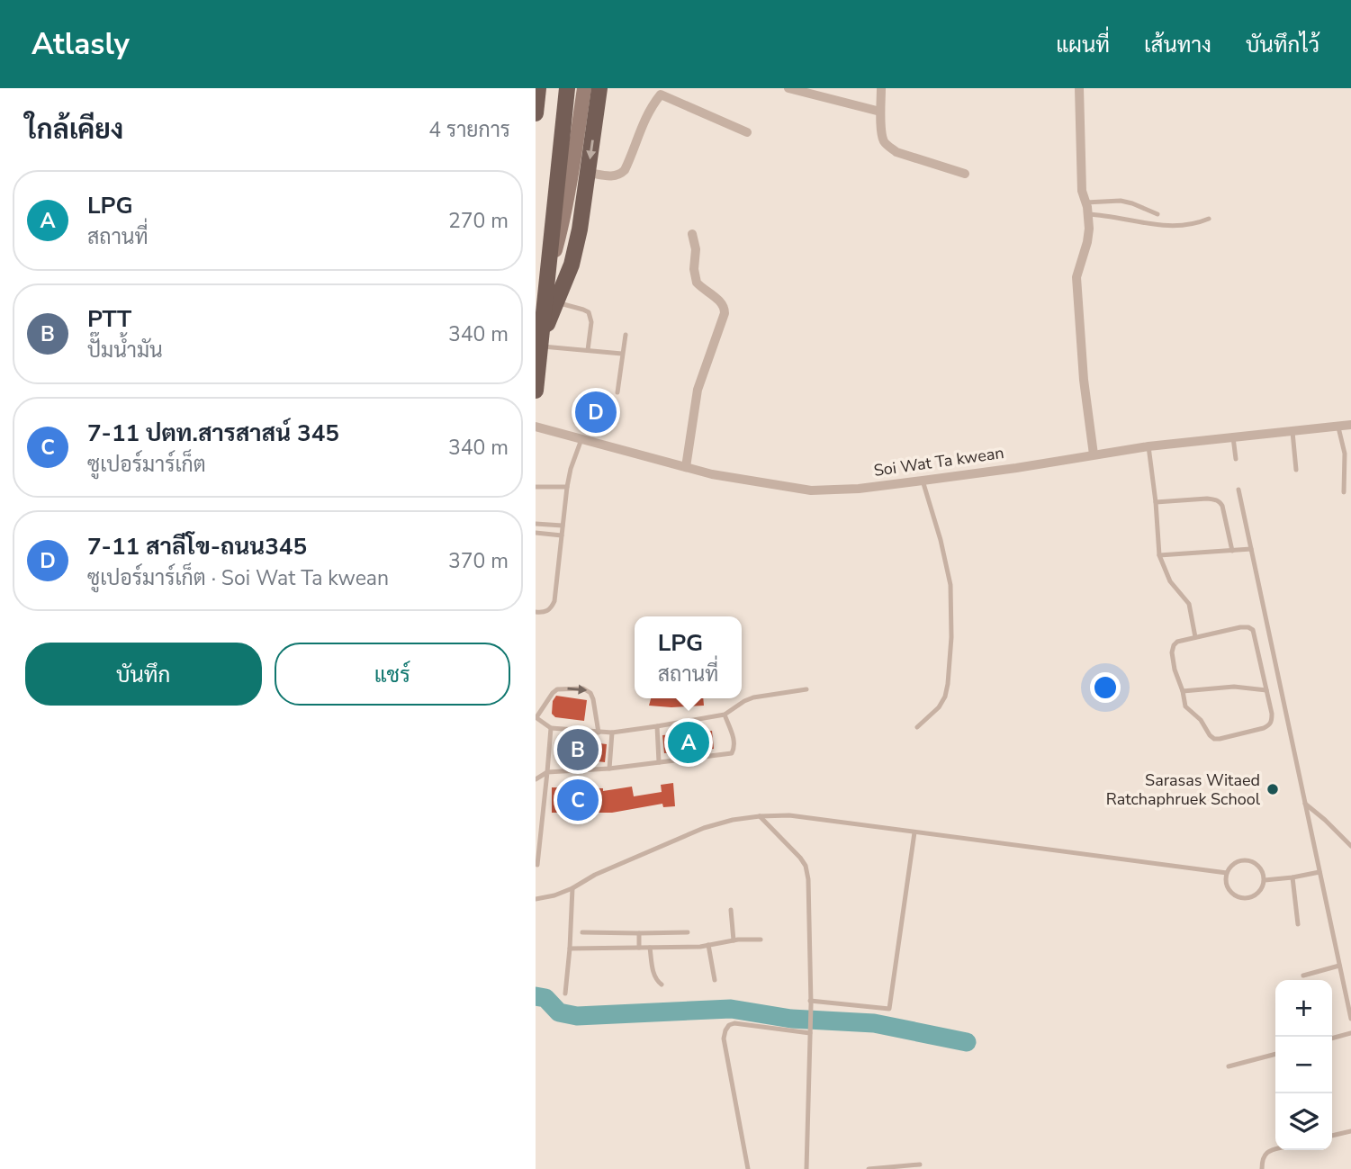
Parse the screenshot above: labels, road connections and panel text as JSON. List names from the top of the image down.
{
  "streets": {
    "street": ["Soi Wat Ta kwean"]
  },
  "places": ["Sarasas Witaed Ratchaphruek School"],
  "page": {
    "header": "Atlasly",
    "nav": ["แผนที่", "เส้นทาง", "บันทึกไว้"],
    "heading": ["ใกล้เคียง", "4 รายการ"],
    "list": [
      {
        "mark": "A",
        "name": "LPG",
        "note": "สถานที่",
        "value": "270 m"
      },
      {
        "mark": "B",
        "name": "PTT",
        "note": "ปั๊มน้ำมัน",
        "value": "340 m"
      },
      {
        "mark": "C",
        "name": "7-11 ปตท.สารสาสน์ 345",
        "note": "ซูเปอร์มาร์เก็ต",
        "value": "340 m"
      },
      {
        "mark": "D",
        "name": "7-11 สาลีโข-ถนน345",
        "note": "ซูเปอร์มาร์เก็ต · Soi Wat Ta kwean",
        "value": "370 m"
      }
    ],
    "pins": [
      "D",
      "A",
      "B",
      "C"
    ],
    "popup": ["LPG", "สถานที่"],
    "buttons": ["บันทึก", "แชร์"],
    "map_buttons": ["+", "−"]
  }
}
